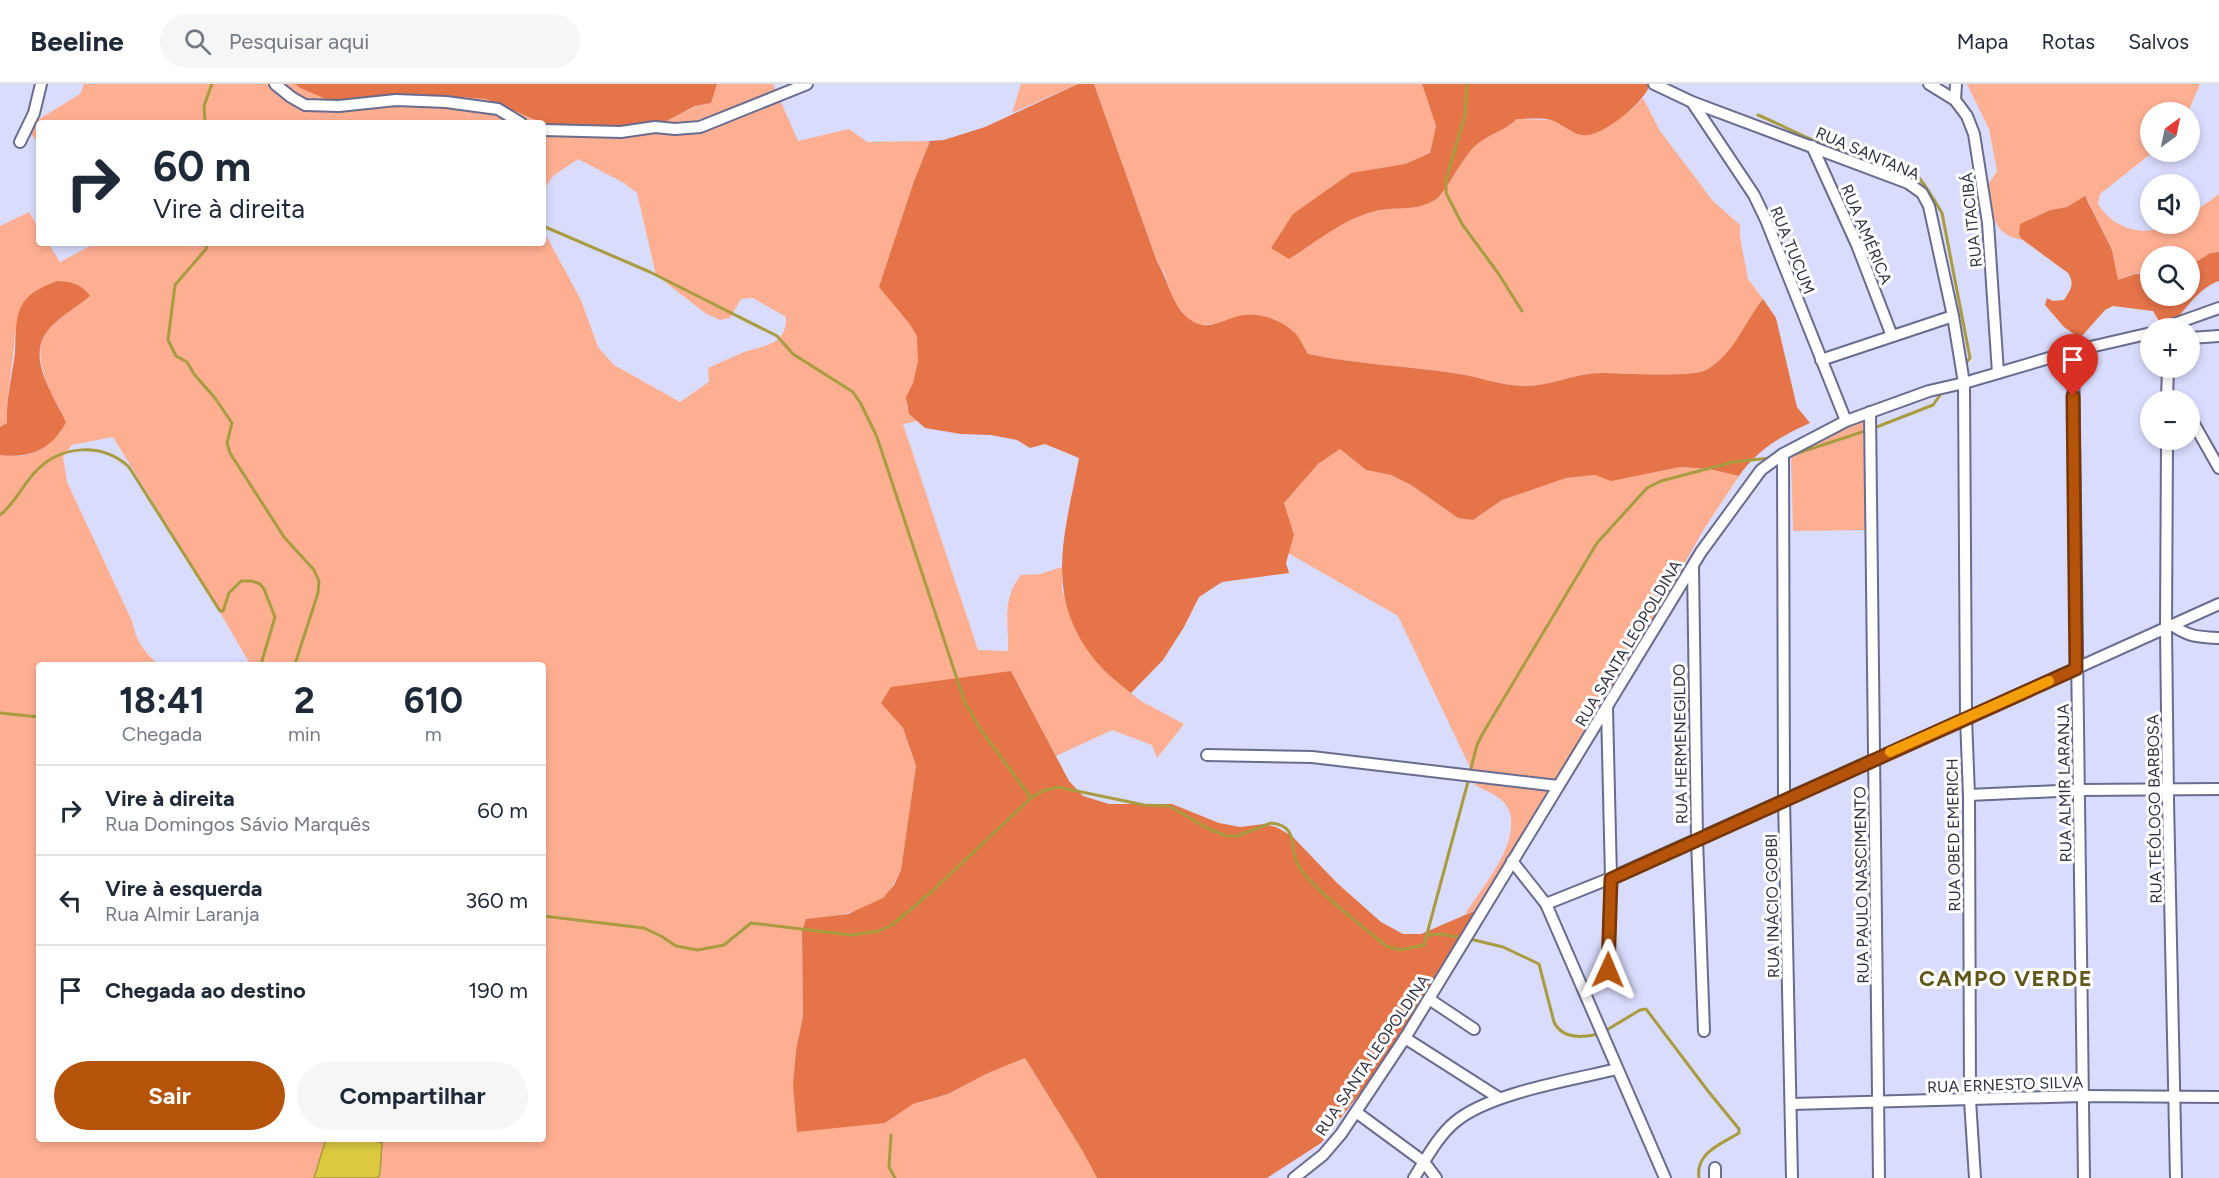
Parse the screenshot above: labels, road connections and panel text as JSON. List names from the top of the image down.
{
  "streets": {
    "street": [
      "RUA SANTANA",
      "RUA ITACIBÁ",
      "RUA AMÉRICA",
      "RUA TUCUM",
      "RUA SANTA LEOPOLDINA",
      "RUA HERMENEGILDO",
      "RUA ALMIR LARANJA",
      "RUA TEÓLOGO BARBOSA",
      "RUA OBED EMERICH",
      "RUA PAULO NASCIMENTO",
      "RUA INÁCIO GOBBI",
      "RUA ERNESTO SILVA"
    ]
  },
  "crossings": [
    ["RUA SANTANA", "RUA AMÉRICA"],
    ["RUA SANTANA", "RUA TUCUM"],
    ["RUA SANTANA", "RUA SANTA LEOPOLDINA"],
    ["RUA SANTANA", "RUA OBED EMERICH"],
    ["RUA ITACIBÁ", "RUA SANTA LEOPOLDINA"],
    ["RUA TUCUM", "RUA SANTA LEOPOLDINA"],
    ["RUA SANTA LEOPOLDINA", "RUA HERMENEGILDO"],
    ["RUA SANTA LEOPOLDINA", "RUA ALMIR LARANJA"],
    ["RUA SANTA LEOPOLDINA", "RUA OBED EMERICH"],
    ["RUA SANTA LEOPOLDINA", "RUA PAULO NASCIMENTO"],
    ["RUA SANTA LEOPOLDINA", "RUA INÁCIO GOBBI"],
    ["RUA ALMIR LARANJA", "RUA ERNESTO SILVA"],
    ["RUA TEÓLOGO BARBOSA", "RUA ERNESTO SILVA"],
    ["RUA OBED EMERICH", "RUA ERNESTO SILVA"],
    ["RUA PAULO NASCIMENTO", "RUA ERNESTO SILVA"],
    ["RUA INÁCIO GOBBI", "RUA ERNESTO SILVA"]
  ],
  "districts": ["CAMPO VERDE"],
  "north": "top right",
  "page": {
    "header": "Beeline",
    "search": "Pesquisar aqui",
    "nav": ["Mapa", "Rotas", "Salvos"],
    "map_buttons": ["+", "−"],
    "turn": ["60 m", "Vire à direita"],
    "eta": [
      "18:41",
      "Chegada",
      "2",
      "min",
      "610",
      "m"
    ],
    "list": [
      {
        "name": "Vire à direita",
        "note": "Rua Domingos Sávio Marquês",
        "value": "60 m"
      },
      {
        "name": "Vire à esquerda",
        "note": "Rua Almir Laranja",
        "value": "360 m"
      },
      {
        "name": "Chegada ao destino",
        "value": "190 m"
      }
    ],
    "buttons": ["Sair", "Compartilhar"]
  }
}
